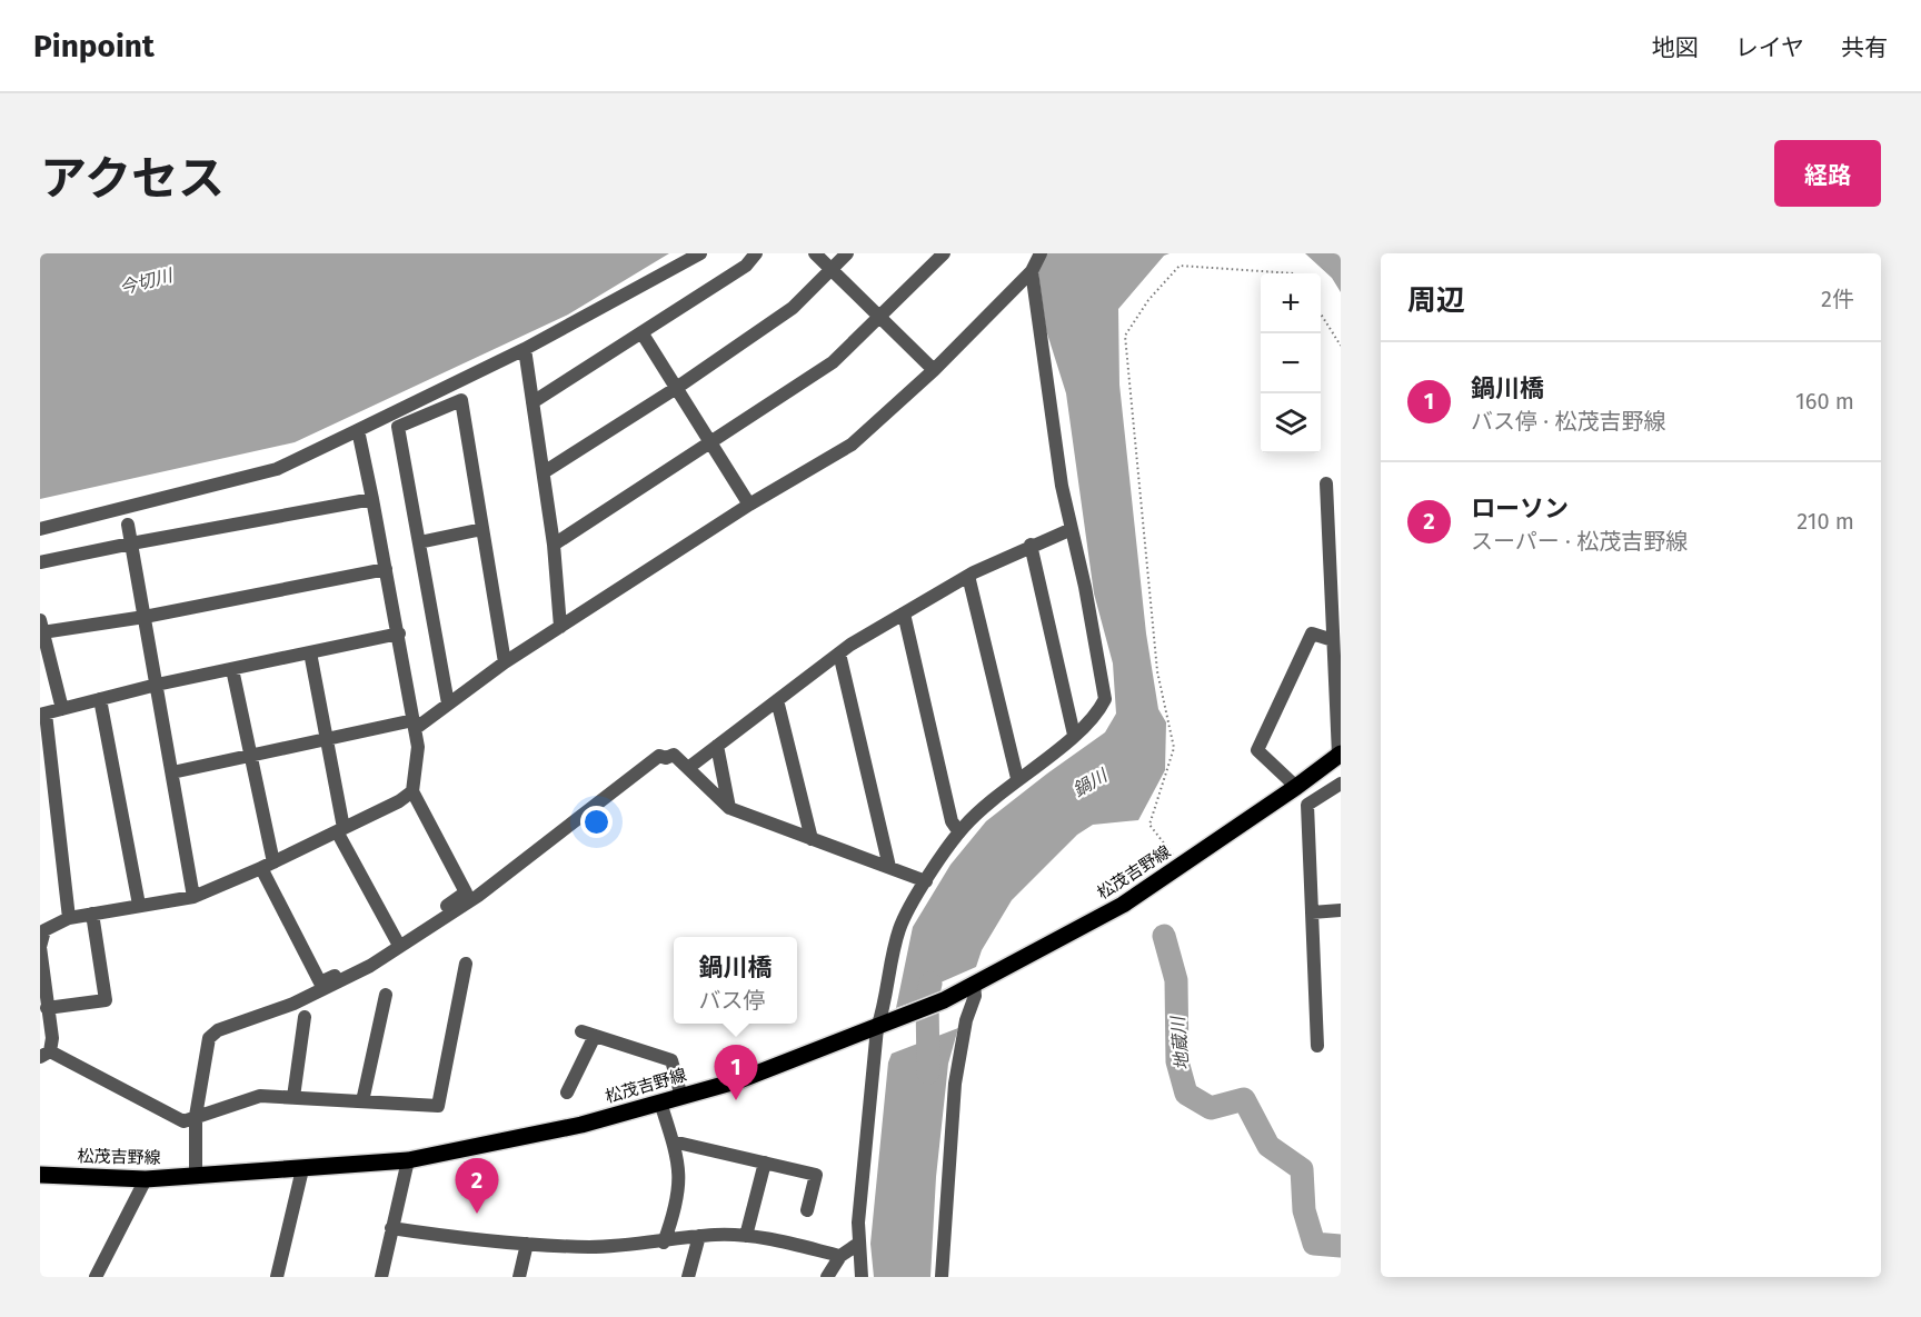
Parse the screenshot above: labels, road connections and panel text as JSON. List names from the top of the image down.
{
  "streets": {
    "main road": ["松茂吉野線"]
  },
  "water": ["今切川", "鍋川", "地蔵川"],
  "page": {
    "header": "Pinpoint",
    "nav": ["地図", "レイヤ", "共有"],
    "title": "アクセス",
    "buttons": "経路",
    "heading": ["周辺", "2件"],
    "map_buttons": ["+", "−"],
    "list": [
      {
        "mark": "1",
        "name": "鍋川橋",
        "note": "バス停 · 松茂吉野線",
        "value": "160 m"
      },
      {
        "mark": "2",
        "name": "ローソン",
        "note": "スーパー · 松茂吉野線",
        "value": "210 m"
      }
    ],
    "popup": ["鍋川橋", "バス停"],
    "pins": ["1", "2"]
  }
}
